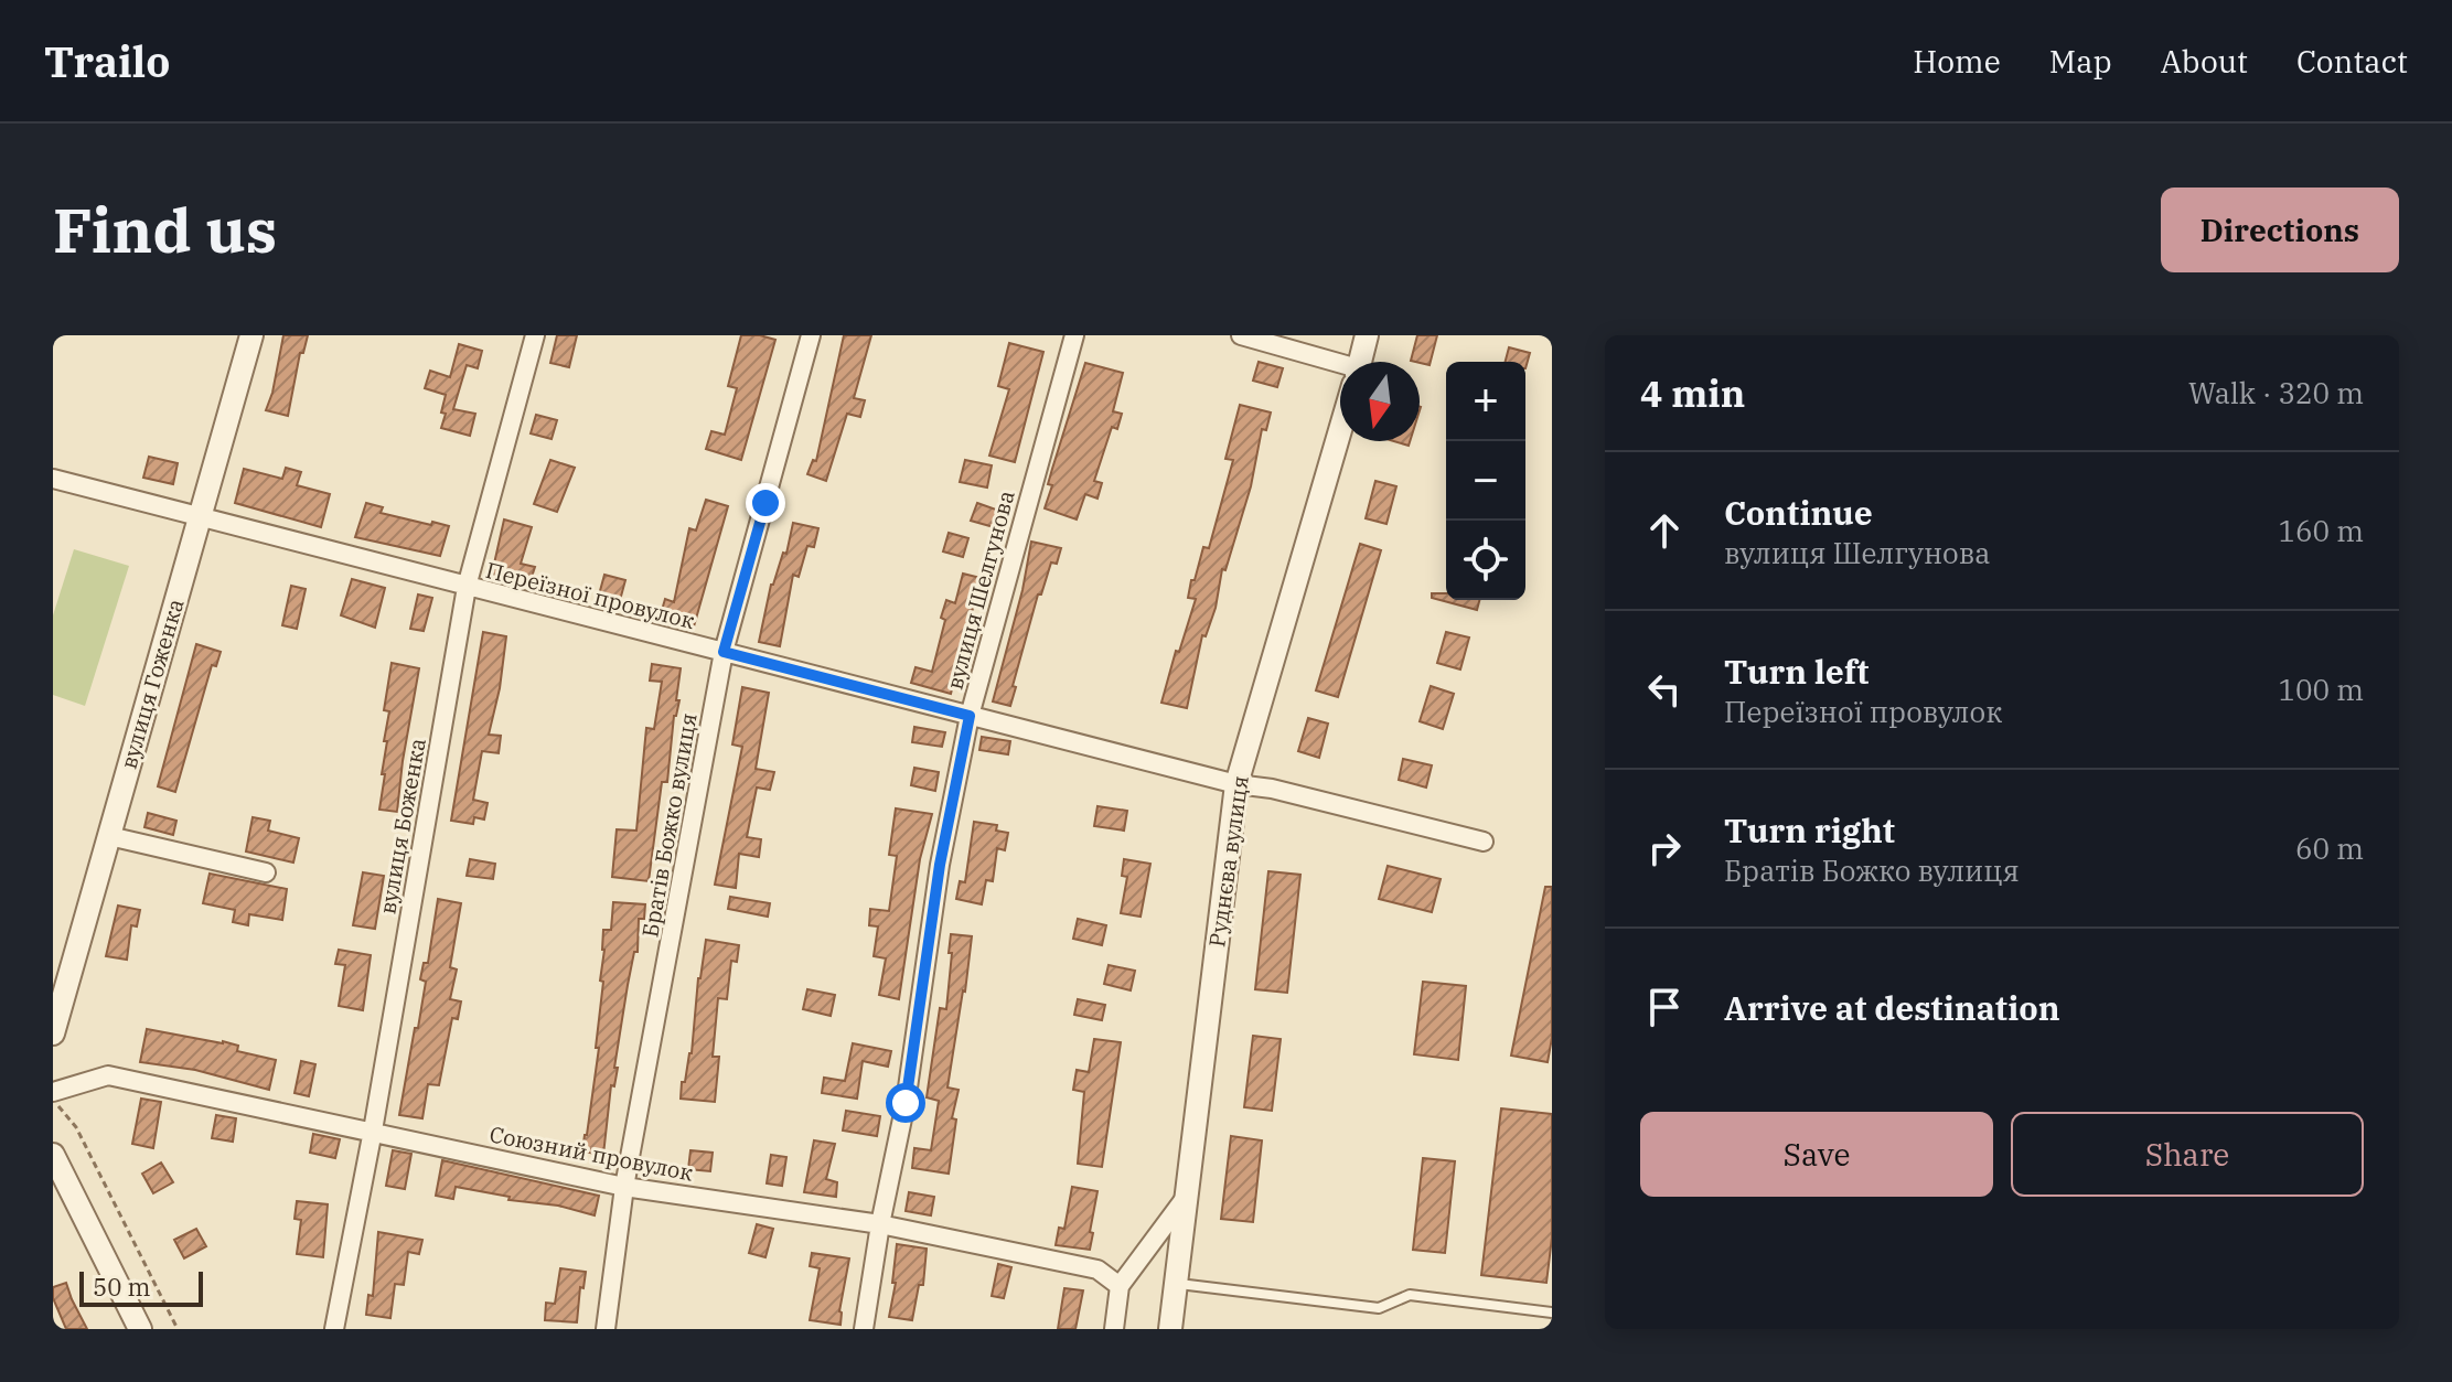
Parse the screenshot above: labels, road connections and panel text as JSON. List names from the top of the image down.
{
  "streets": {
    "street": [
      "вулиця Шелгунова",
      "Переїзної провулок",
      "вулиця Гоженка",
      "Братів Божко вулиця",
      "вулиця Боженка",
      "Руднєва вулиця",
      "Союзний провулок"
    ]
  },
  "crossings": [
    ["вулиця Шелгунова", "Переїзної провулок"],
    ["вулиця Шелгунова", "Союзний провулок"],
    ["Переїзної провулок", "вулиця Гоженка"],
    ["Переїзної провулок", "Братів Божко вулиця"],
    ["Переїзної провулок", "вулиця Боженка"],
    ["Переїзної провулок", "Руднєва вулиця"],
    ["Братів Божко вулиця", "Союзний провулок"],
    ["вулиця Боженка", "Союзний провулок"],
    ["Руднєва вулиця", "Союзний провулок"]
  ],
  "scale_bar": "50 m",
  "north": "bottom",
  "page": {
    "header": "Trailo",
    "nav": [
      "Home",
      "Map",
      "About",
      "Contact"
    ],
    "buttons": [
      "Directions",
      ["Save", "Share"]
    ],
    "title": "Find us",
    "heading": ["4 min", "Walk · 320 m"],
    "map_buttons": ["+", "−"],
    "list": [
      ["Continue", "вулиця Шелгунова", "160 m"],
      ["Turn left", "Переїзної провулок", "100 m"],
      ["Turn right", "Братів Божко вулиця", "60 m"],
      "Arrive at destination"
    ],
    "scale": "50 m"
  }
}
